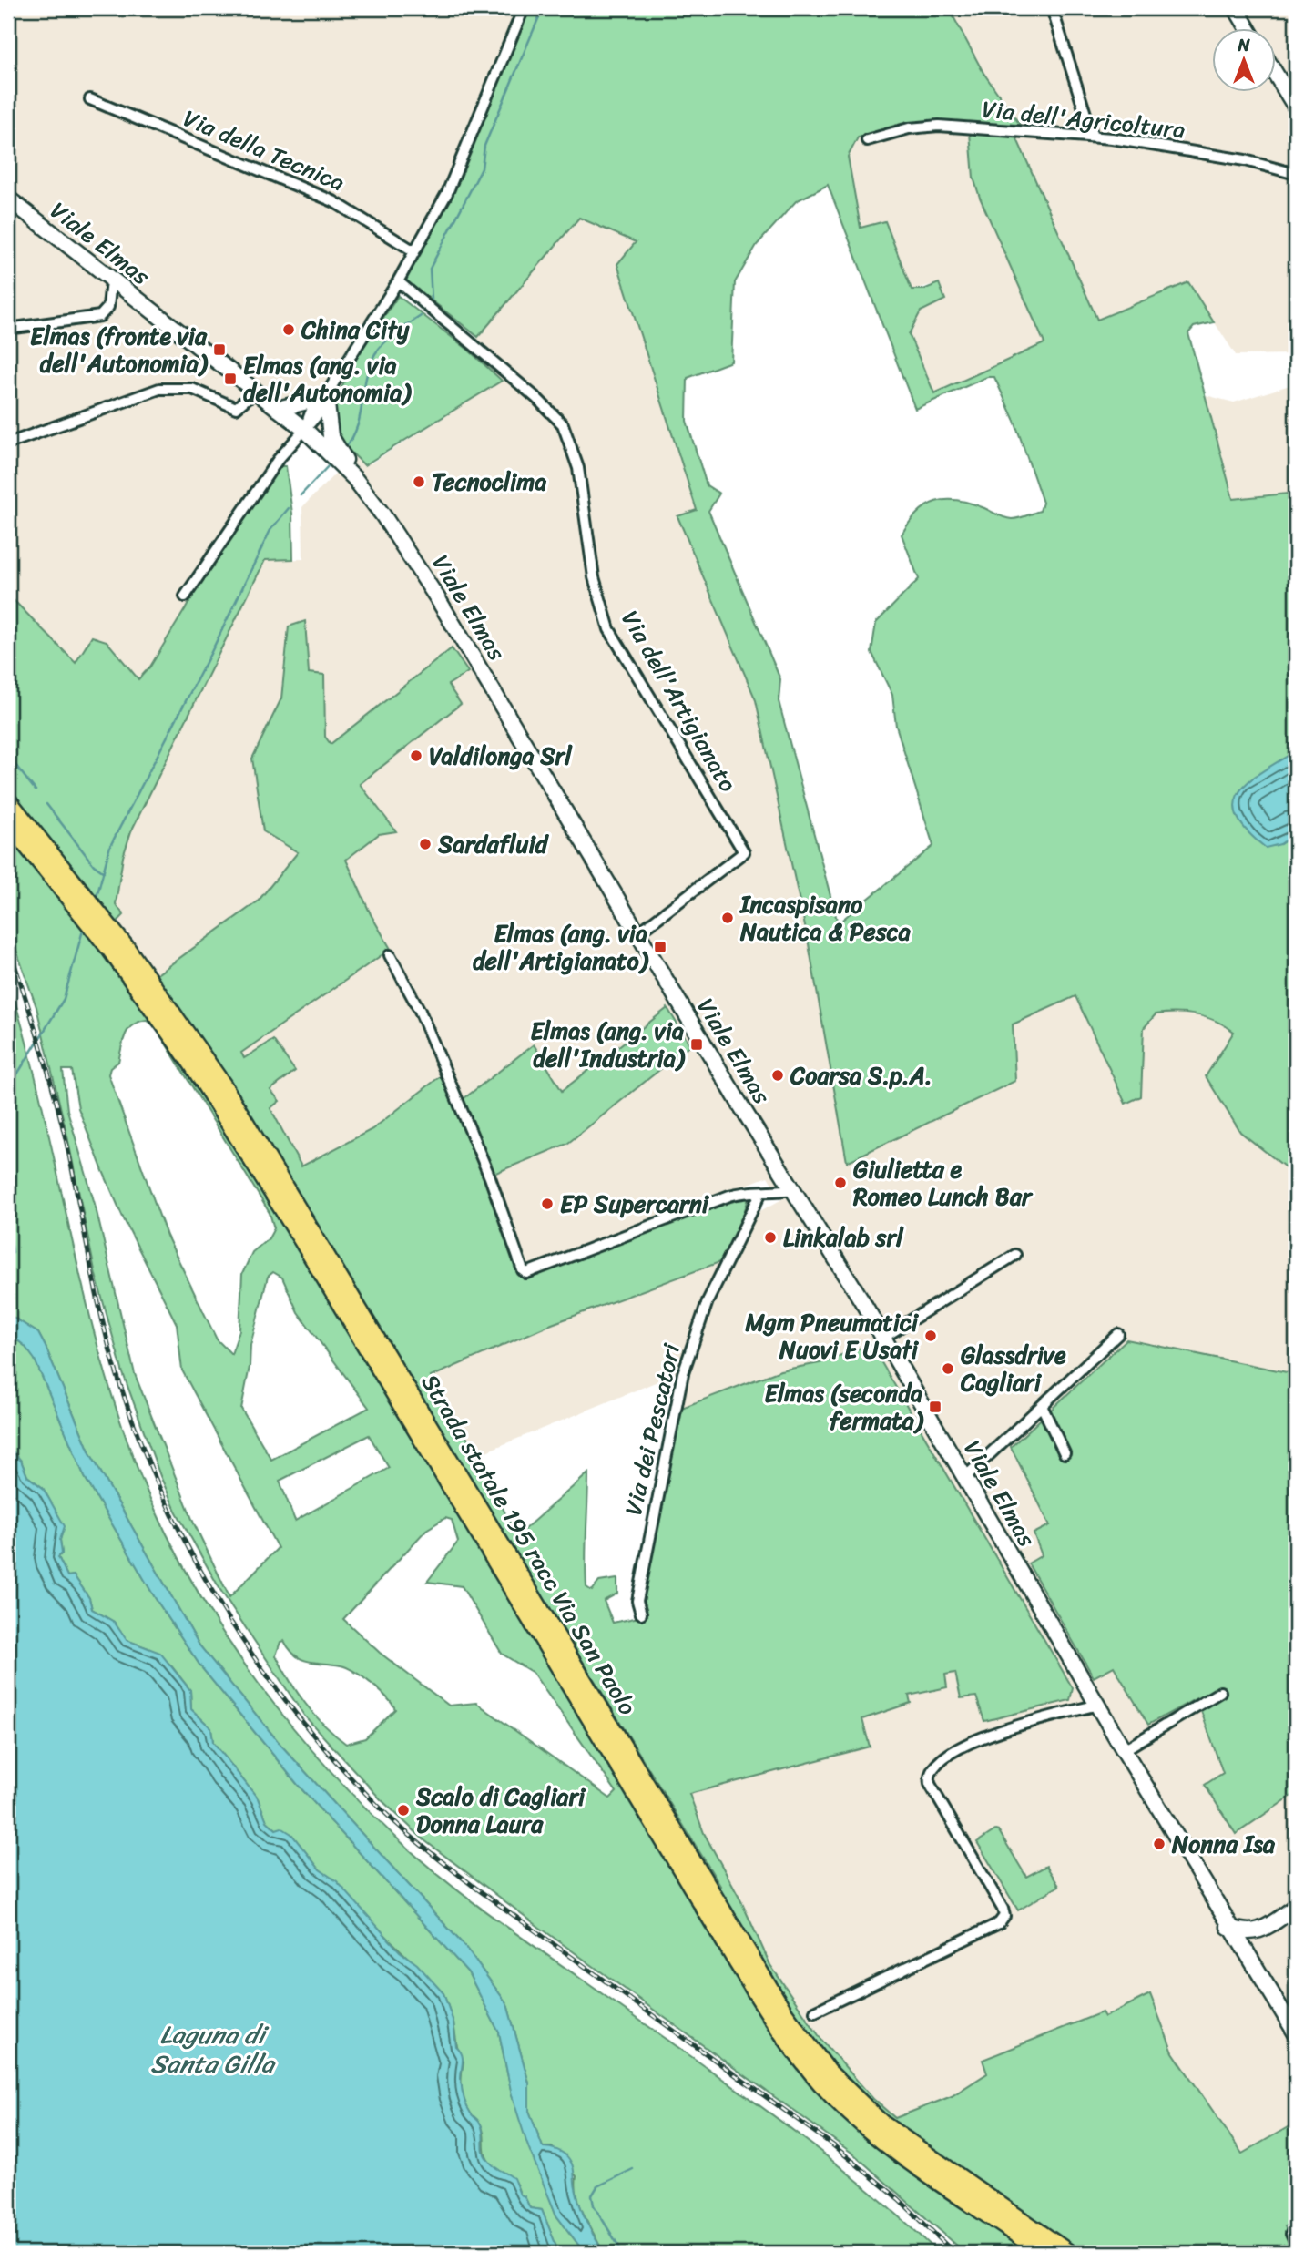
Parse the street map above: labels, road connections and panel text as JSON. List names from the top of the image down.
{
  "streets": {
    "highway": ["Strada statale 195 racc Via San Paolo"],
    "main road": ["Viale Elmas"],
    "street": [
      "Via dell'Agricoltura",
      "Via della Tecnica",
      "Via dell'Artigianato",
      "Via dei Pescatori"
    ]
  },
  "crossings": [
    ["Viale Elmas", "Via dell'Artigianato"]
  ],
  "water": ["Laguna di Santa Gilla"],
  "places": {
    "other": [
      "China City",
      "Tecnoclima",
      "Valdilonga Srl",
      "Sardafluid",
      "Incaspisano Nautica & Pesca",
      "Coarsa S.p.A.",
      "Giulietta e Romeo Lunch Bar",
      "EP Supercarni",
      "Linkalab srl",
      "Mgm Pneumatici Nuovi E Usati",
      "Glassdrive Cagliari",
      "Scalo di Cagliari Donna Laura",
      "Nonna Isa"
    ],
    "transit": [
      "Elmas (fronte via dell'Autonomia)",
      "Elmas (ang. via dell'Autonomia)",
      "Elmas (ang. via dell'Artigianato)",
      "Elmas (ang. via dell'Industria)",
      "Elmas (seconda fermata)"
    ]
  },
  "north": "top"
}
